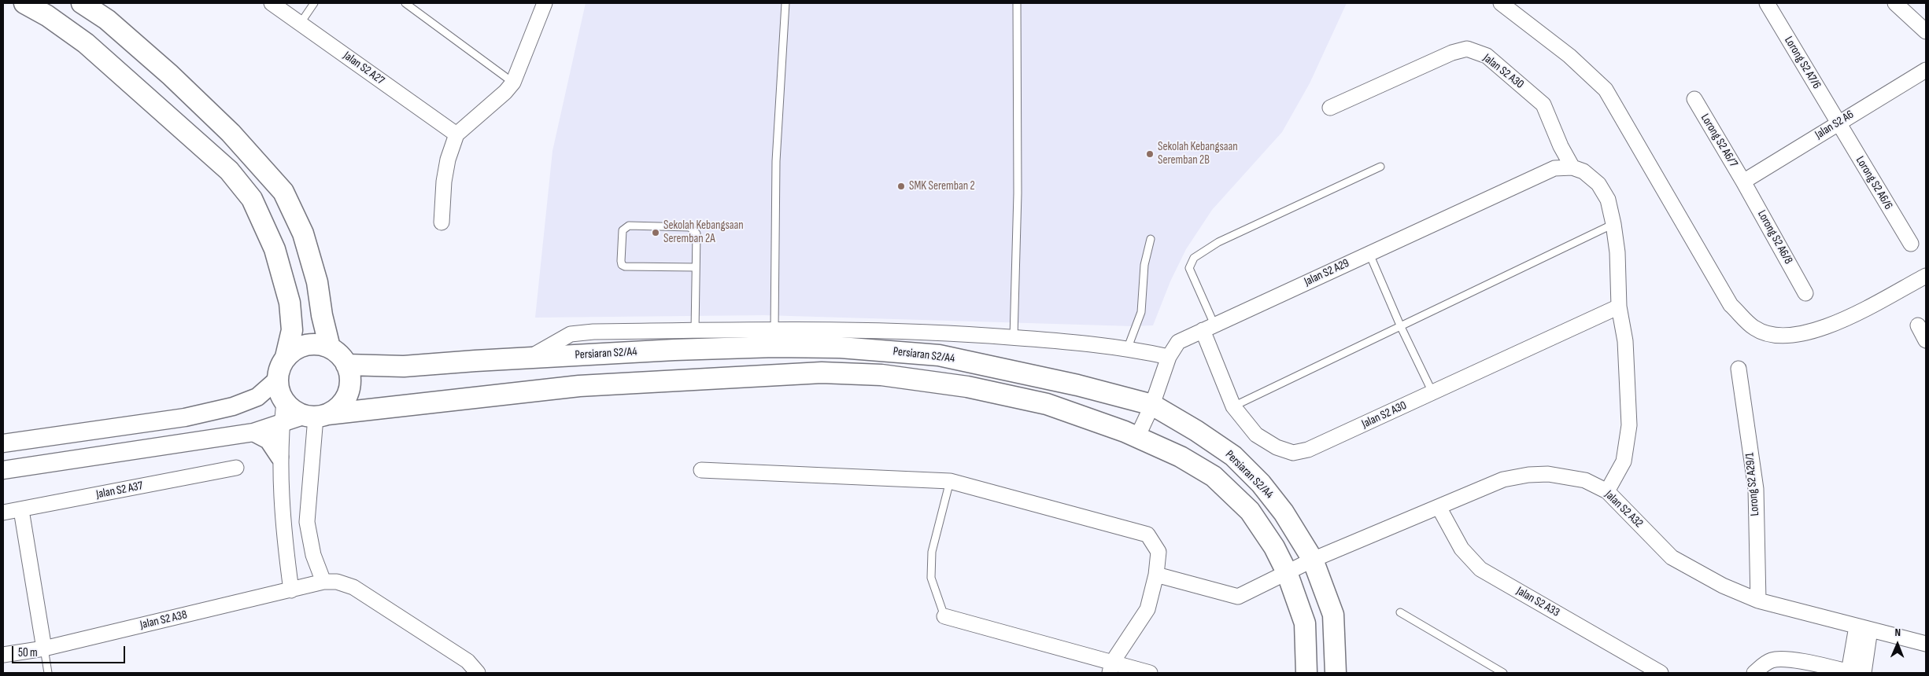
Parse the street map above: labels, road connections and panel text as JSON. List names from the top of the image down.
{
  "streets": {
    "main road": ["Persiaran S2/A4"],
    "street": [
      "Lorong S2 A7/6",
      "Jalan S2 A27",
      "Jalan S2 A30",
      "Jalan S2 A6",
      "Lorong S2 A6/7",
      "Lorong S2 A6/6",
      "Lorong S2 A6/8",
      "Jalan S2 A29",
      "Lorong S2 A29/1",
      "Jalan S2 A37",
      "Jalan S2 A32",
      "Jalan S2 A33",
      "Jalan S2 A38"
    ]
  },
  "crossings": [
    ["Lorong S2 A7/6", "Jalan S2 A6"],
    ["Lorong S2 A7/6", "Lorong S2 A6/6"],
    ["Jalan S2 A30", "Jalan S2 A29"],
    ["Jalan S2 A6", "Lorong S2 A6/7"],
    ["Jalan S2 A6", "Lorong S2 A6/6"],
    ["Jalan S2 A6", "Lorong S2 A6/8"],
    ["Lorong S2 A6/7", "Lorong S2 A6/8"],
    ["Jalan S2 A29", "Persiaran S2/A4"],
    ["Persiaran S2/A4", "Jalan S2 A32"],
    ["Lorong S2 A29/1", "Jalan S2 A32"],
    ["Jalan S2 A32", "Jalan S2 A33"]
  ],
  "places": ["Sekolah Kebangsaan Seremban 2B", "SMK Seremban 2", "Sekolah Kebangsaan Seremban 2A"],
  "scale_bar": "50 m",
  "north": "top"
}
